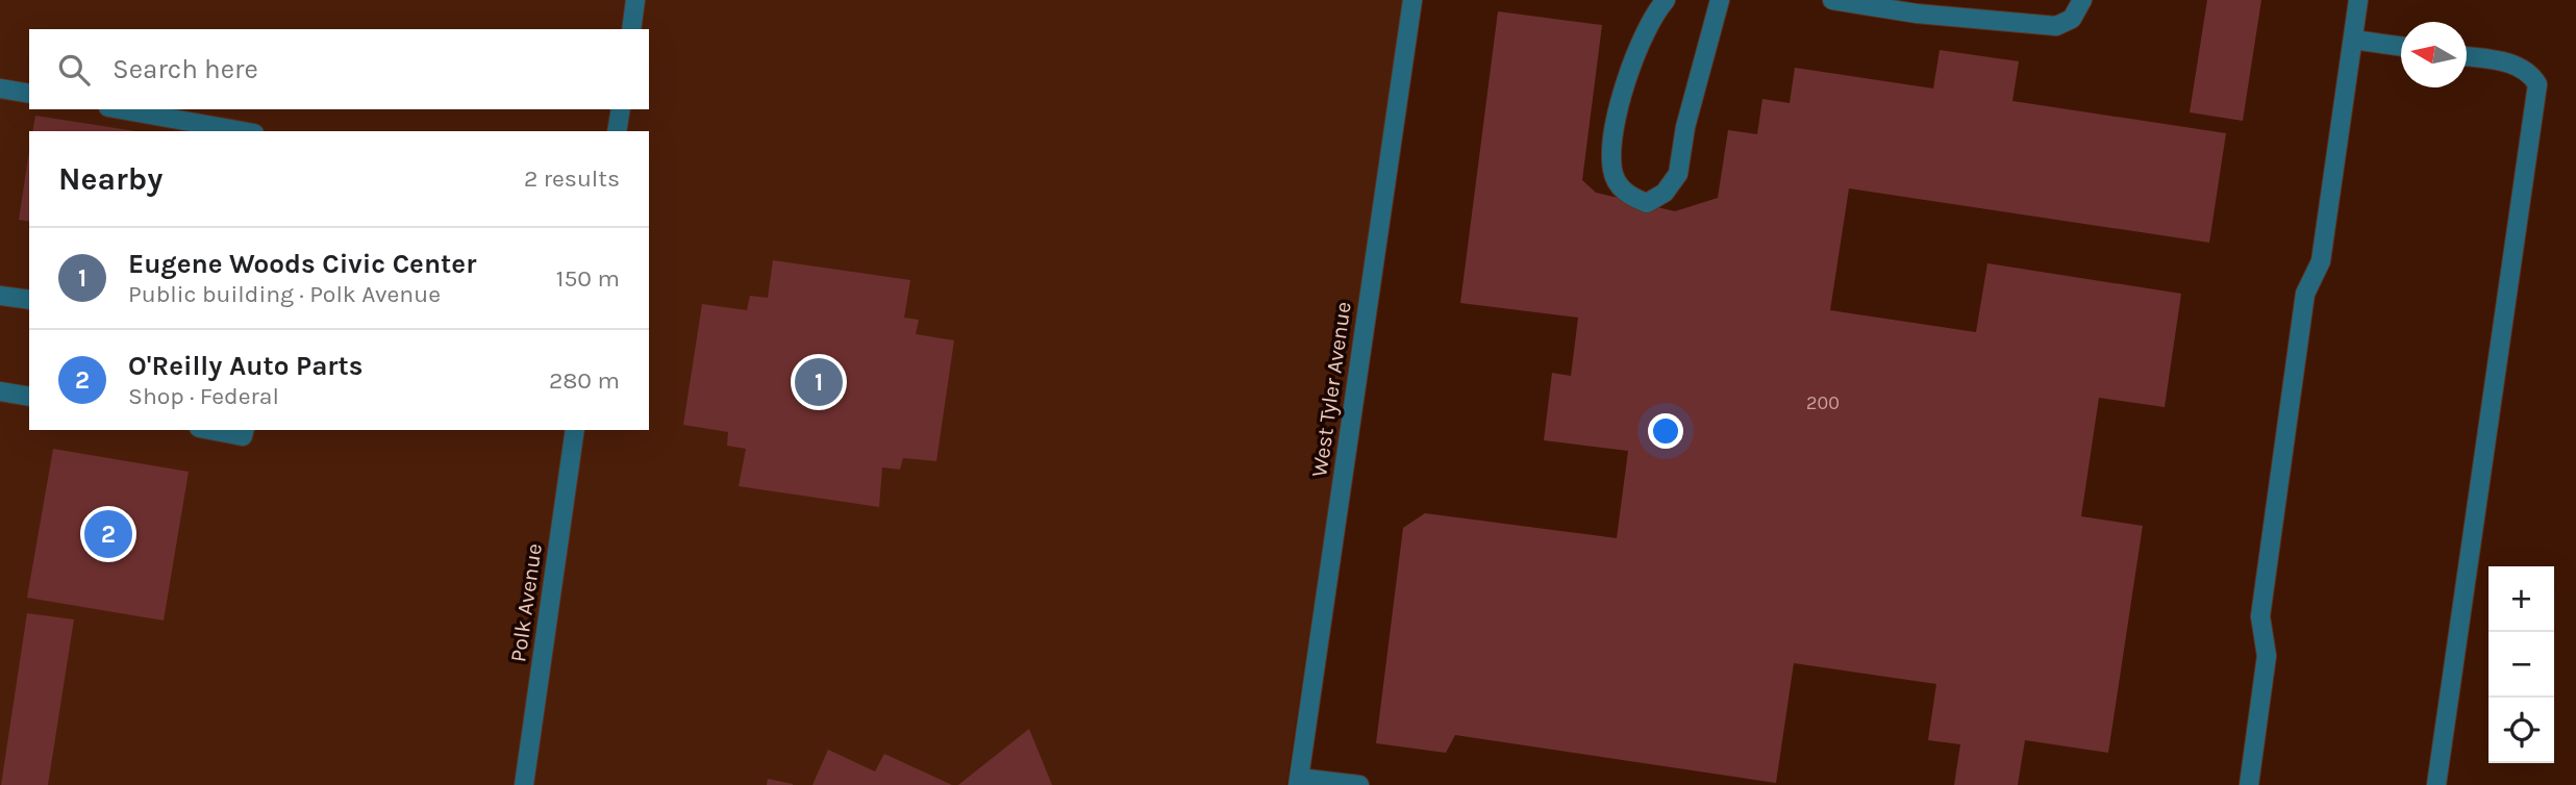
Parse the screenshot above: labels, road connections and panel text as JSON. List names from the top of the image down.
{
  "streets": {
    "street": ["West Tyler Avenue", "Polk Avenue"]
  },
  "house_numbers": ["200"],
  "north": "left",
  "page": {
    "search": "Search here",
    "heading": ["Nearby", "2 results"],
    "list": [
      {
        "mark": "1",
        "name": "Eugene Woods Civic Center",
        "note": "Public building · Polk Avenue",
        "value": "150 m"
      },
      {
        "mark": "2",
        "name": "O'Reilly Auto Parts",
        "note": "Shop · Federal",
        "value": "280 m"
      }
    ],
    "pins": ["1", "2"],
    "map_buttons": ["+", "−"]
  }
}
